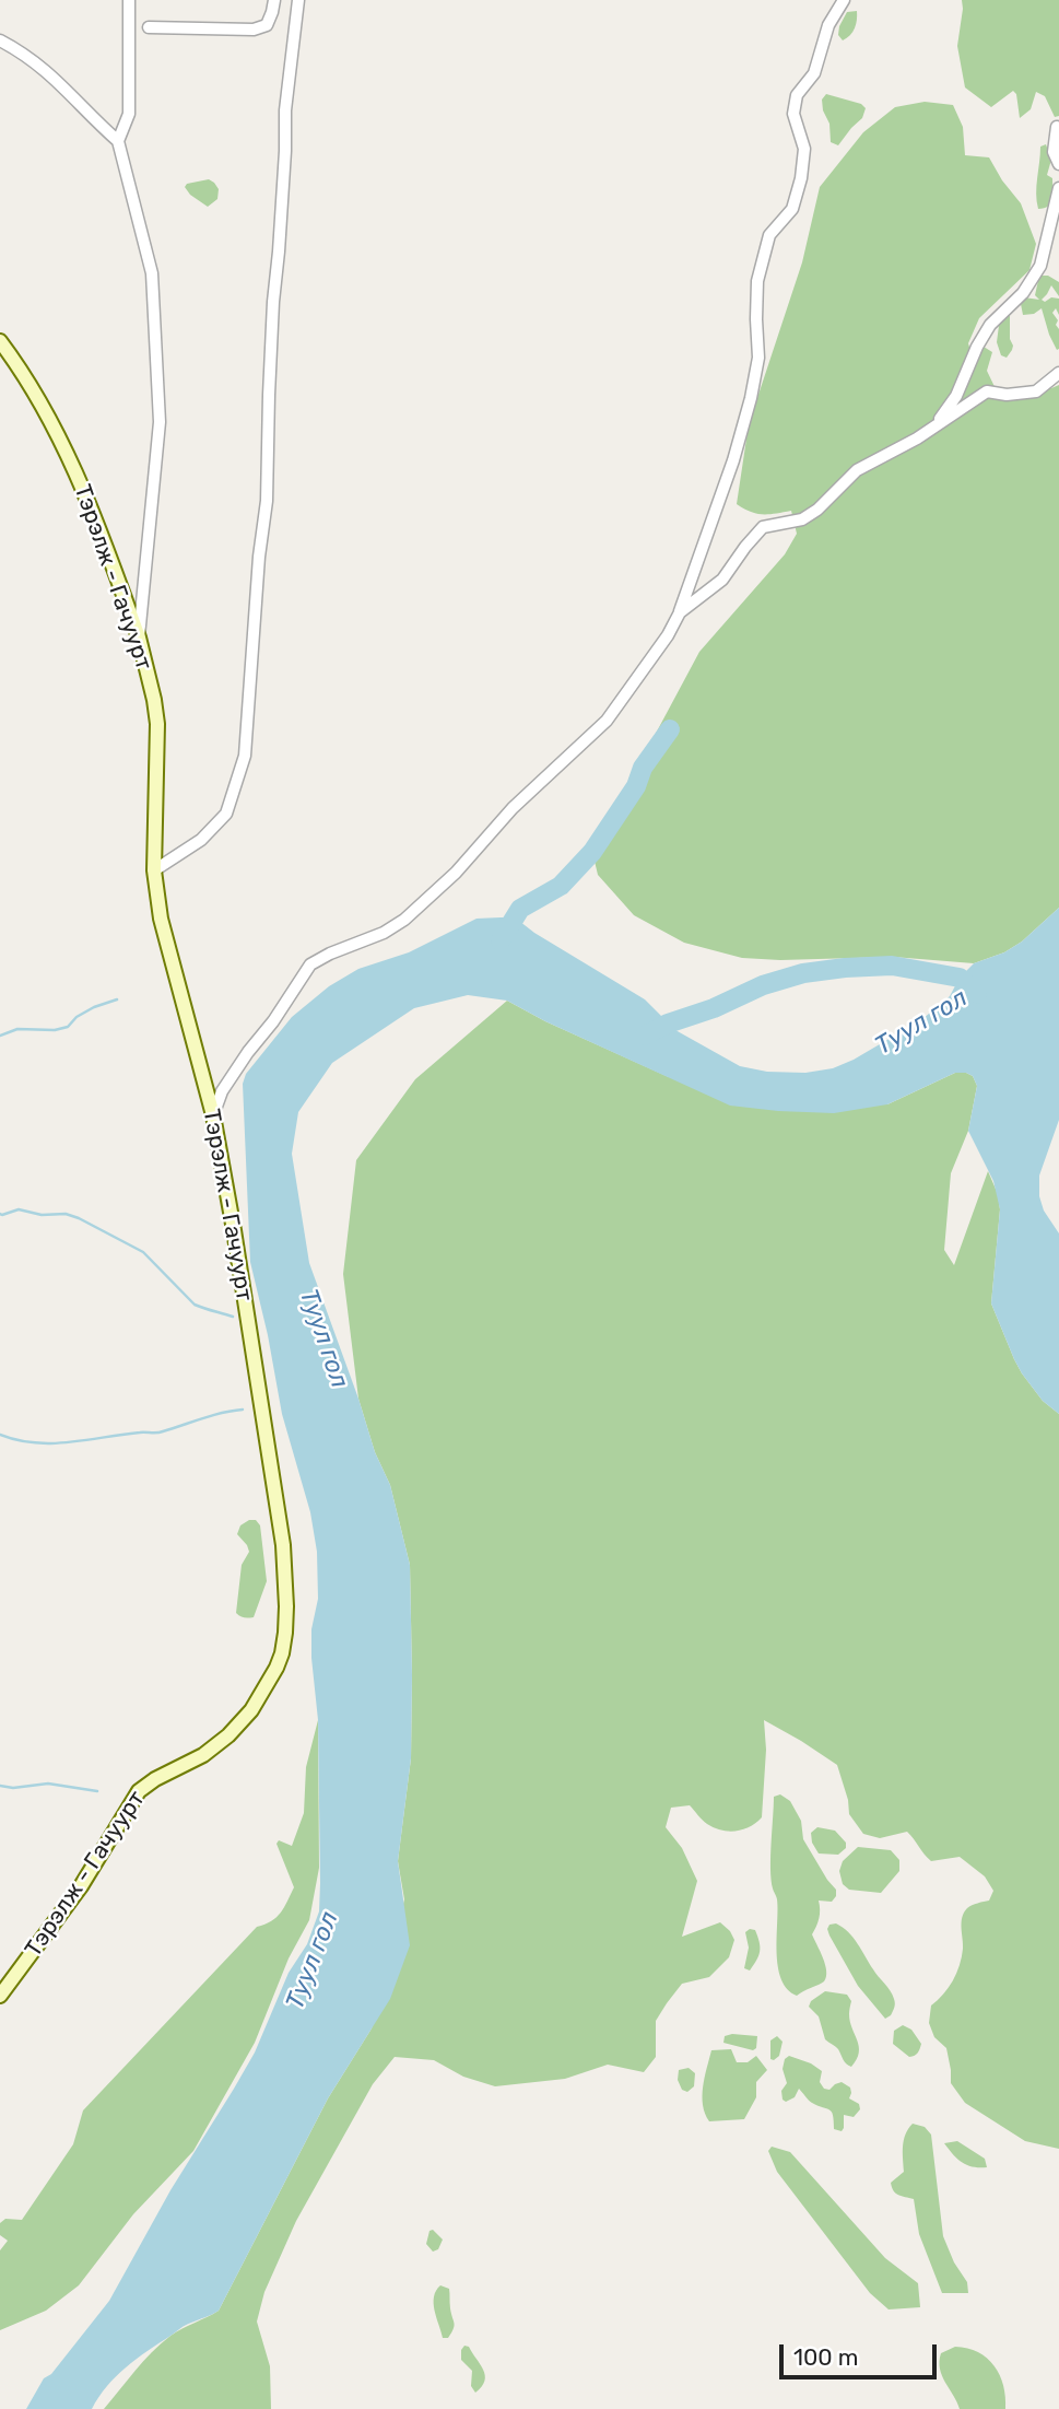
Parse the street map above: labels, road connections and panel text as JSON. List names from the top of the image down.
{
  "streets": {
    "main road": ["Тэрэлж - Гачуурт"]
  },
  "water": ["Туул гол"],
  "scale_bar": "100 m"
}
